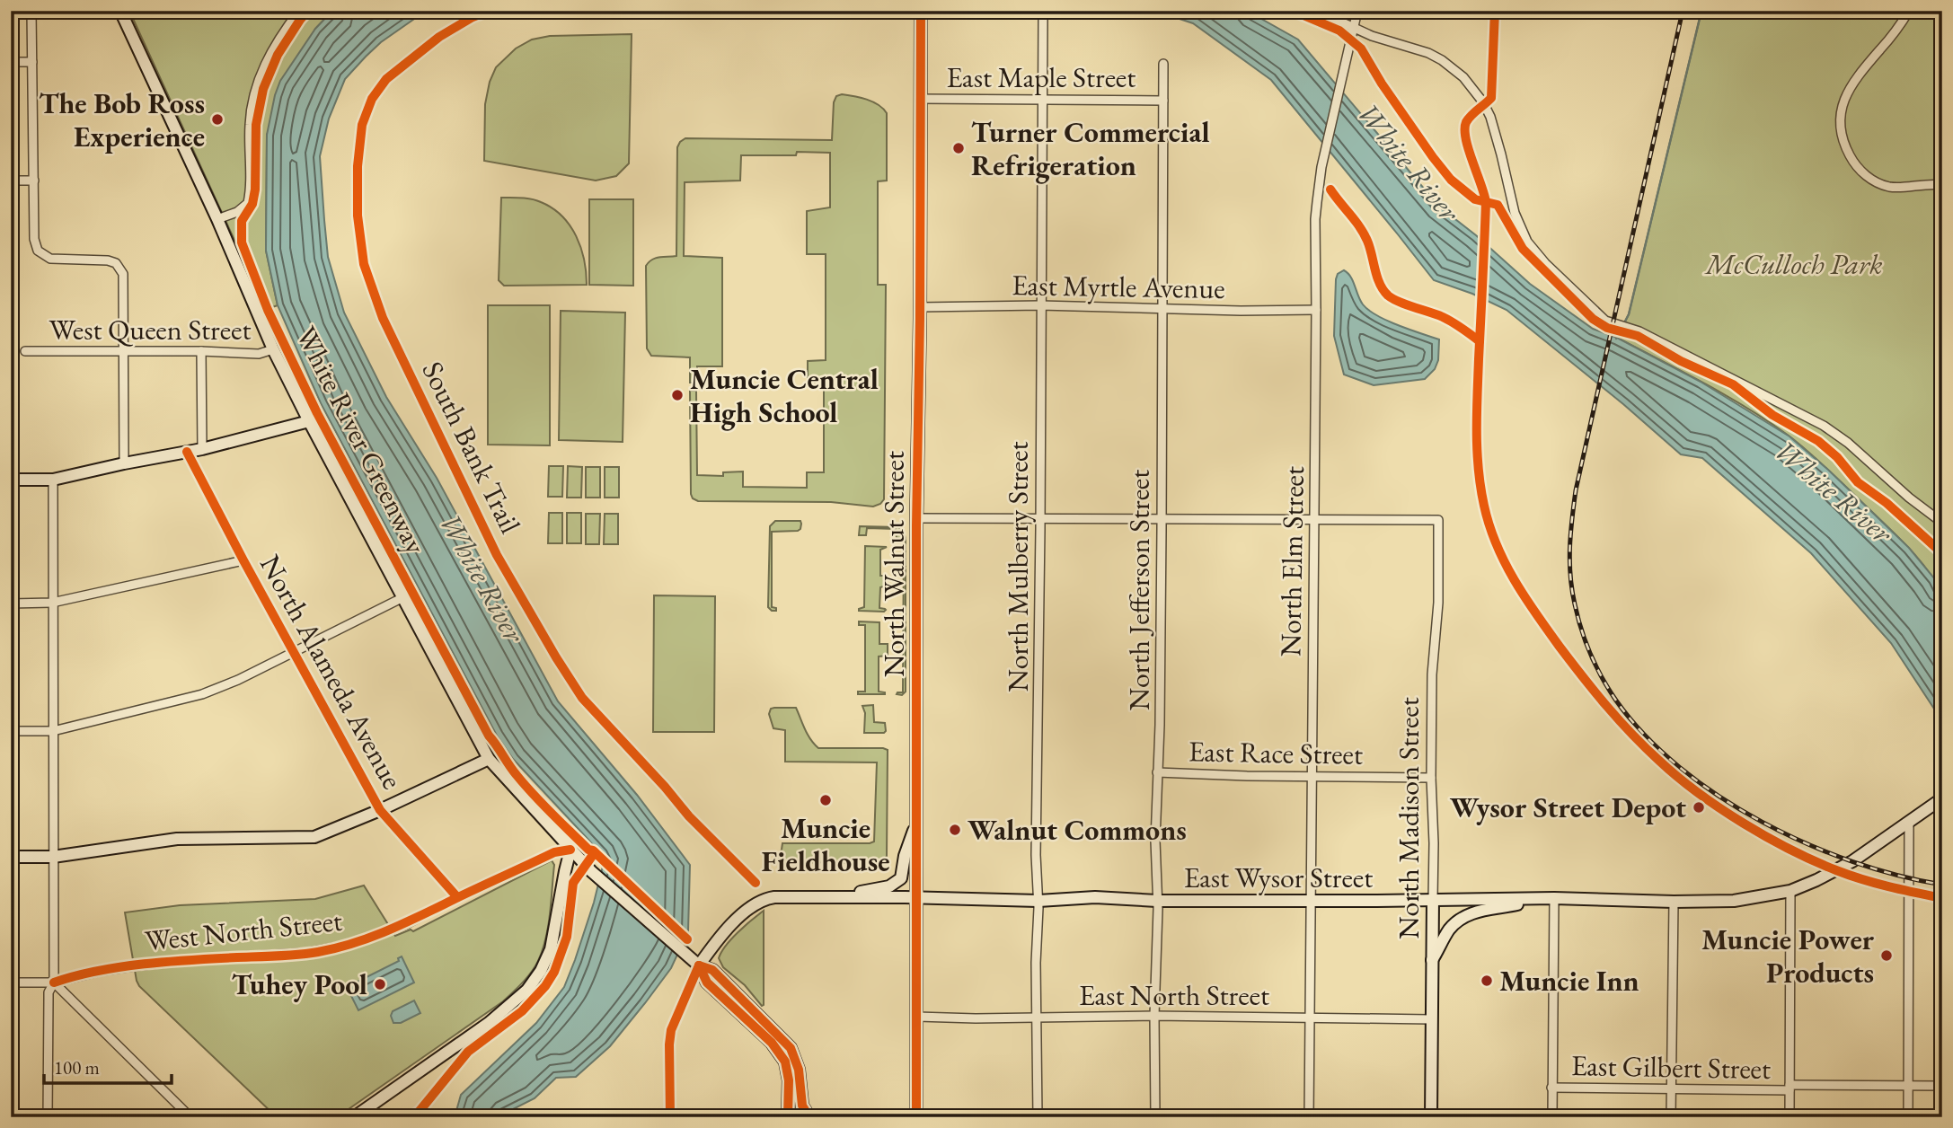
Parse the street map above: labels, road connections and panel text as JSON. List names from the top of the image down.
{
  "streets": {
    "main road": ["North Walnut Street", "North Madison Street", "East Wysor Street"],
    "street": [
      "East Maple Street",
      "East Myrtle Avenue",
      "West Queen Street",
      "North Elm Street",
      "North Mulberry Street",
      "North Jefferson Street",
      "North Alameda Avenue",
      "East Race Street",
      "West North Street",
      "East North Street",
      "East Gilbert Street"
    ],
    "cycle path": ["White River Greenway", "South Bank Trail"]
  },
  "crossings": [
    ["East Maple Street", "North Walnut Street"],
    ["East Maple Street", "North Mulberry Street"],
    ["East Maple Street", "North Jefferson Street"],
    ["East Myrtle Avenue", "North Elm Street"],
    ["East Myrtle Avenue", "North Walnut Street"],
    ["East Myrtle Avenue", "North Mulberry Street"],
    ["East Myrtle Avenue", "North Jefferson Street"],
    ["North Elm Street", "East Race Street"],
    ["North Elm Street", "North Madison Street"],
    ["North Elm Street", "East Wysor Street"],
    ["North Elm Street", "East North Street"],
    ["North Walnut Street", "East Wysor Street"],
    ["North Walnut Street", "East North Street"],
    ["North Mulberry Street", "East Wysor Street"],
    ["North Mulberry Street", "East North Street"],
    ["North Jefferson Street", "East Race Street"],
    ["North Jefferson Street", "East Wysor Street"],
    ["North Jefferson Street", "East North Street"],
    ["North Alameda Avenue", "West North Street"],
    ["East Race Street", "North Madison Street"],
    ["North Madison Street", "East Wysor Street"],
    ["North Madison Street", "East North Street"]
  ],
  "water": ["White River"],
  "parks": ["McCulloch Park"],
  "places": [
    "The Bob Ross Experience",
    "Turner Commercial Refrigeration",
    "Muncie Central High School",
    "Muncie Fieldhouse",
    "Wysor Street Depot",
    "Walnut Commons",
    "Muncie Power Products",
    "Muncie Inn",
    "Tuhey Pool"
  ],
  "scale_bar": "100 m"
}
